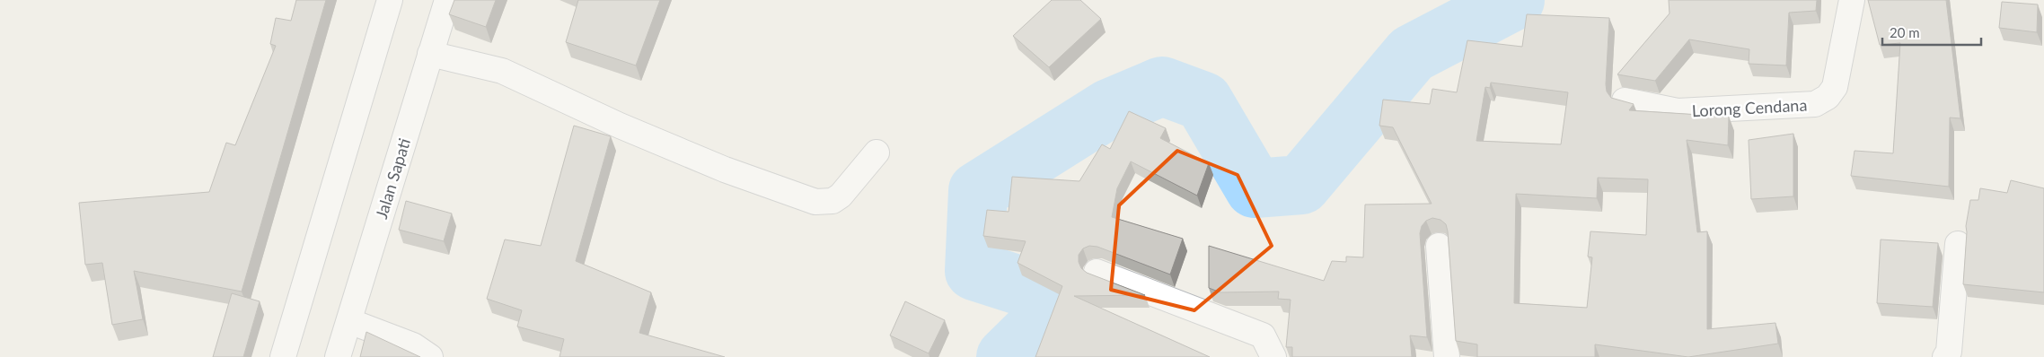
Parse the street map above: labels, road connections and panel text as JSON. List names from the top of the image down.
{
  "streets": {
    "street": ["Lorong Cendana", "Jalan Sapati"]
  },
  "scale_bar": "20 m"
}
